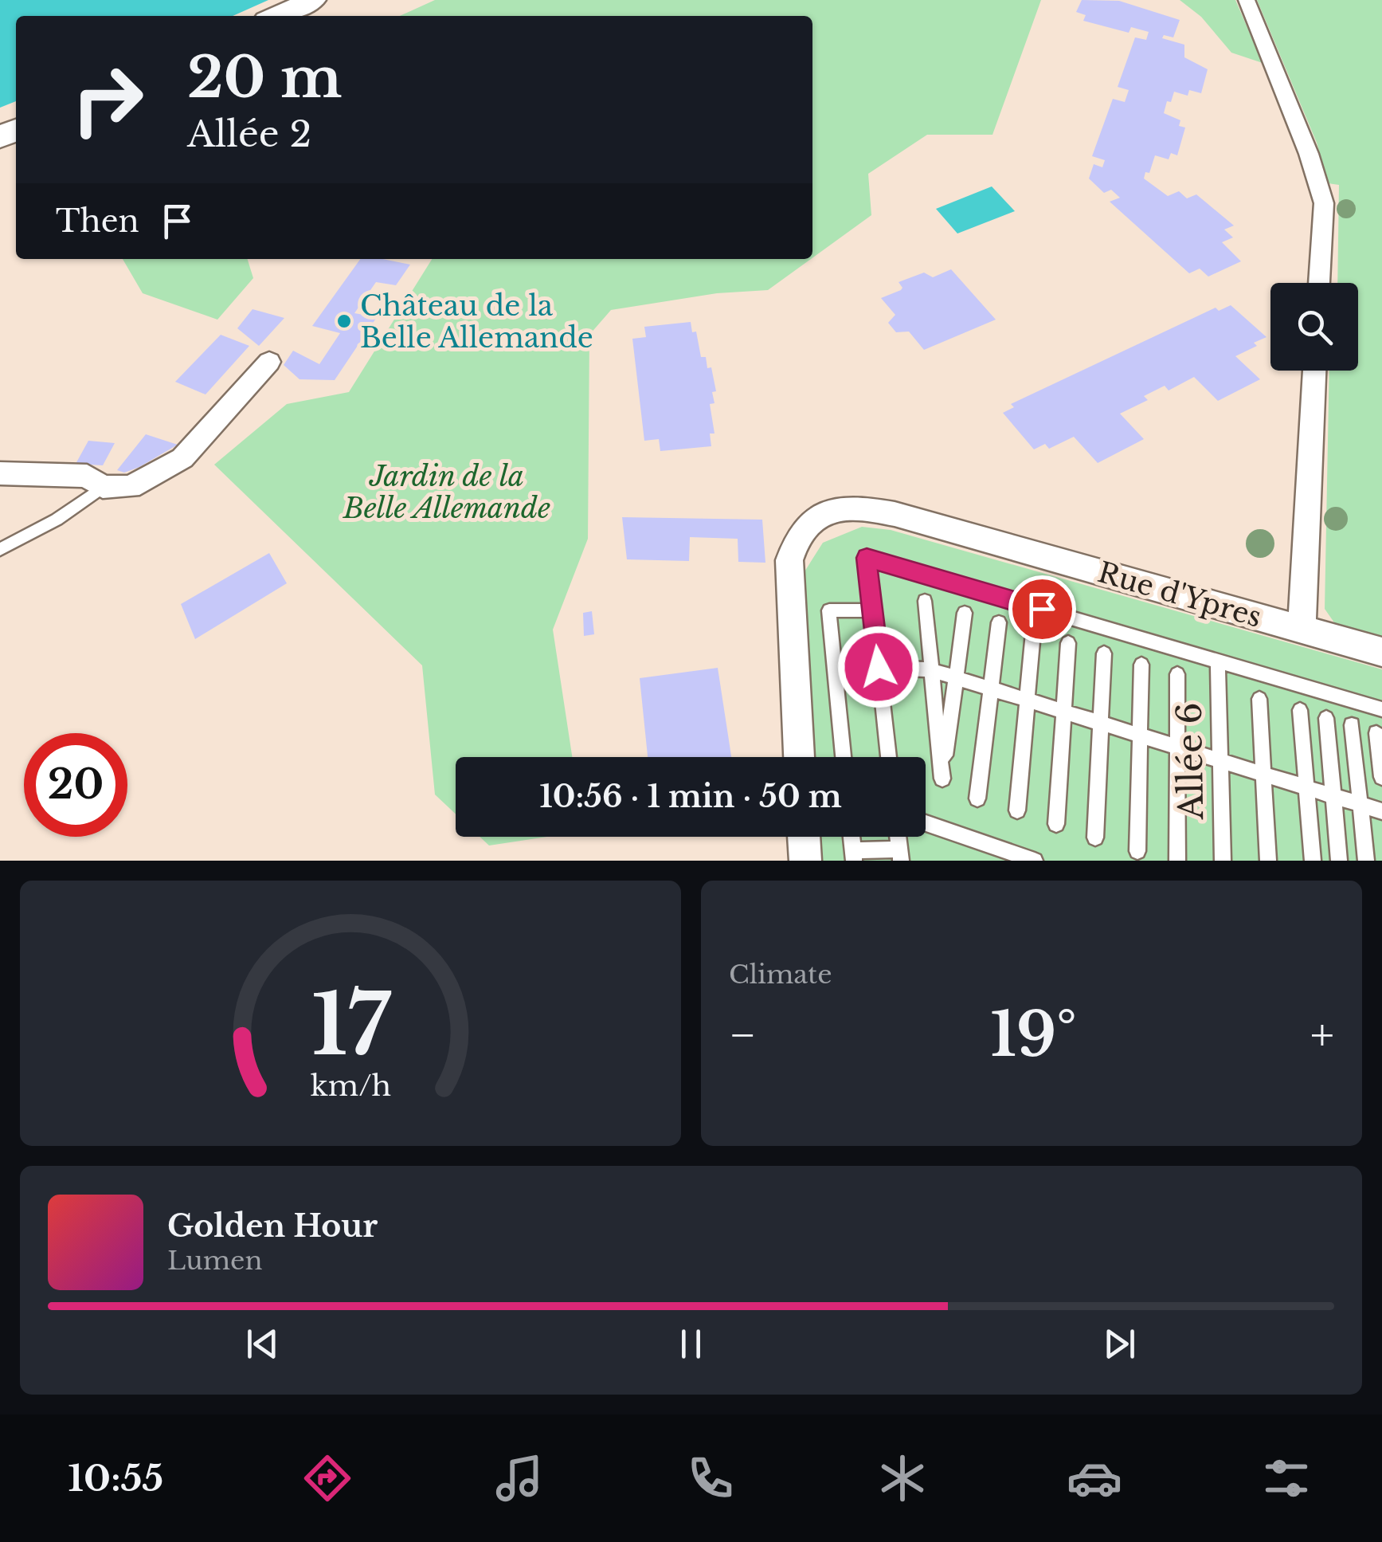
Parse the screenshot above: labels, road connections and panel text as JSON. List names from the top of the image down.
{
  "streets": {
    "street": ["Rue d'Ypres"],
    "lane": ["Allée 6"]
  },
  "parks": ["Jardin de la Belle Allemande"],
  "places": ["Château de la Belle Allemande"],
  "page": {
    "turn": ["20 m", "Allée 2"],
    "then": "Then",
    "limit": "20",
    "trip": "10:56 · 1 min · 50 m",
    "tile": "Climate",
    "heat": ["−", "19°", "+"],
    "song": ["Golden Hour", "Lumen"],
    "tabs": "10:55",
    "gauge": ["17", "km/h"]
  }
}
